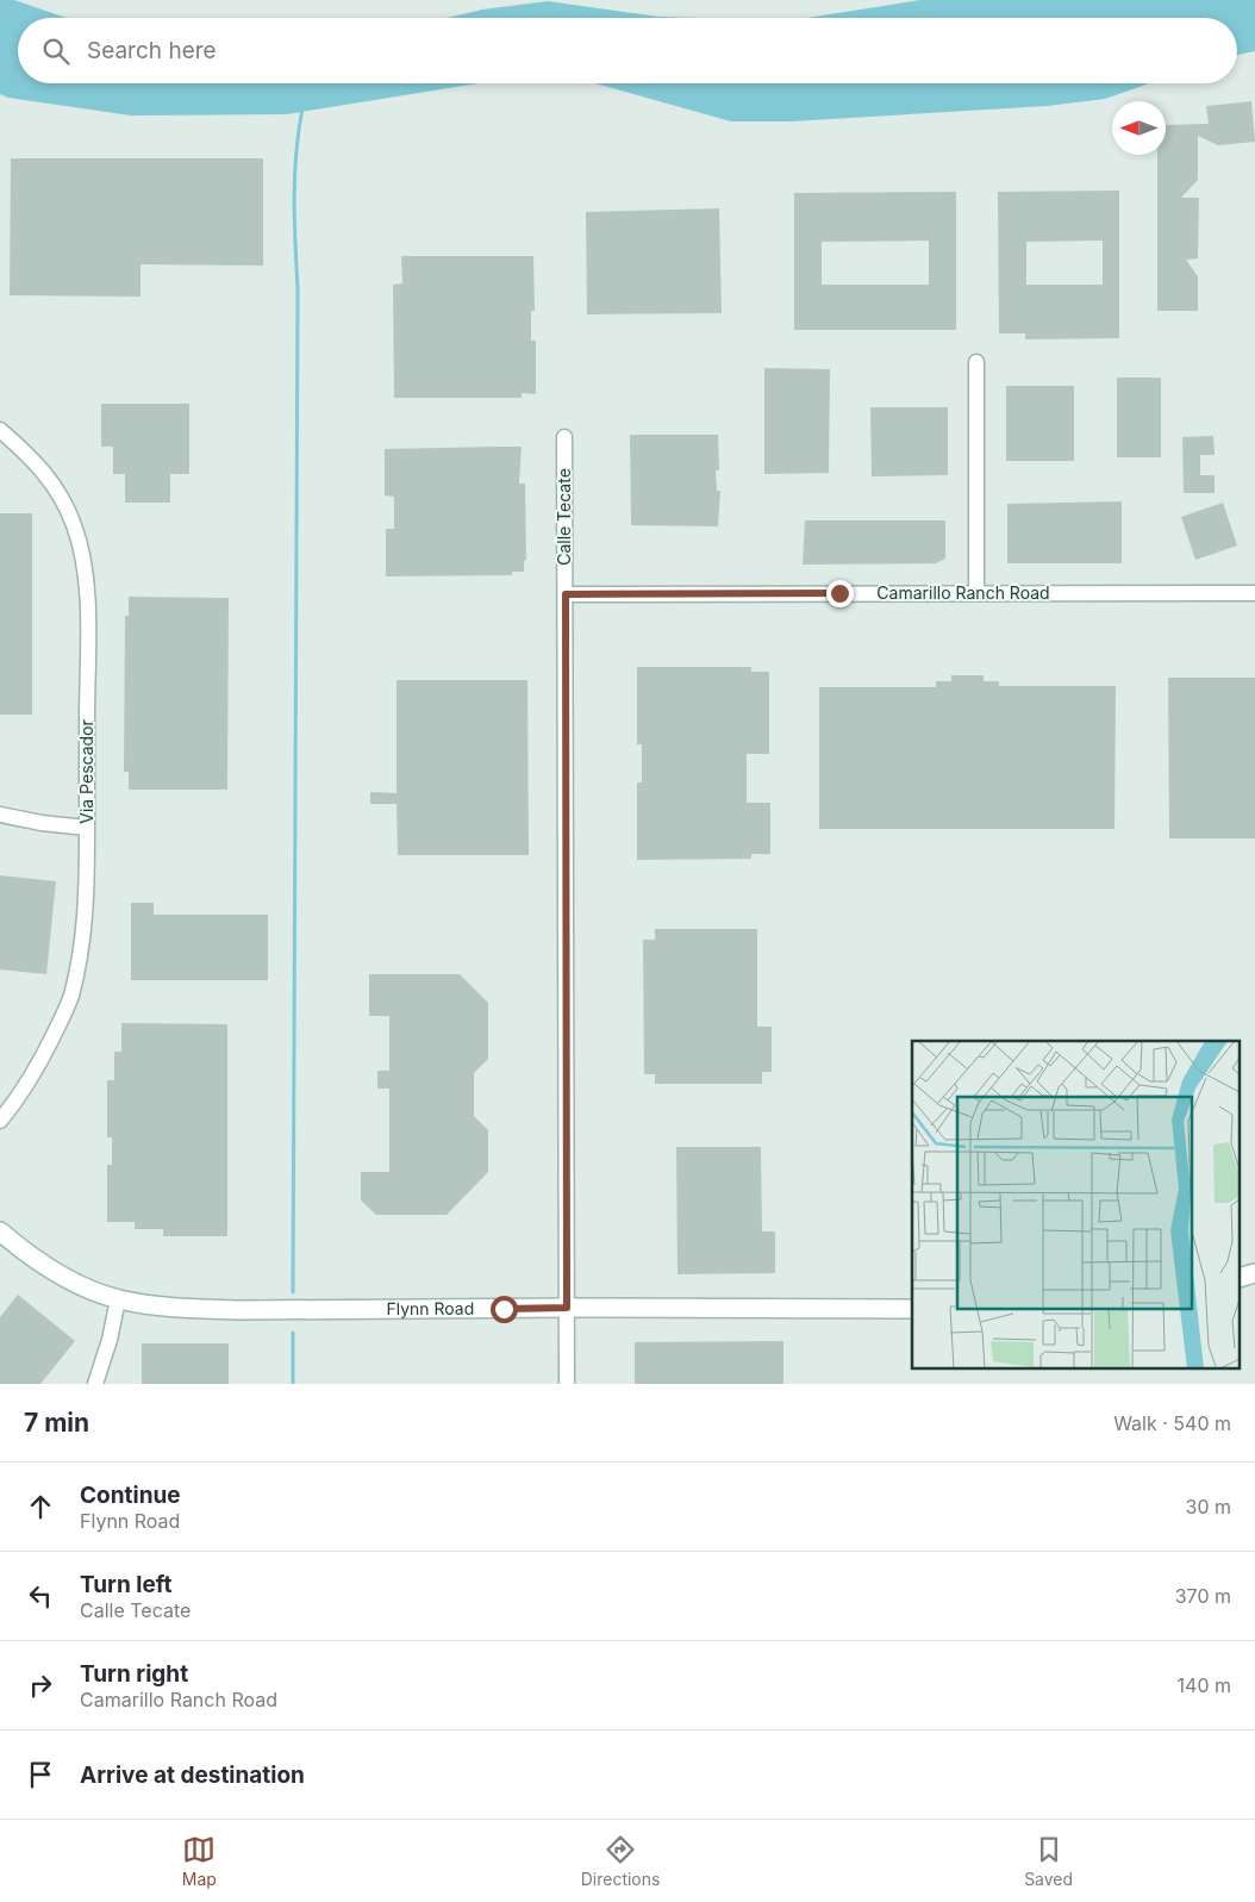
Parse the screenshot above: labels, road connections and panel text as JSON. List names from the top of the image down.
{
  "streets": {
    "main road": ["Flynn Road"],
    "street": ["Calle Tecate", "Camarillo Ranch Road", "Via Pescador"]
  },
  "crossings": [
    ["Calle Tecate", "Camarillo Ranch Road"],
    ["Calle Tecate", "Flynn Road"]
  ],
  "north": "left",
  "page": {
    "search": "Search here",
    "heading": ["7 min", "Walk · 540 m"],
    "list": [
      ["Continue", "Flynn Road", "30 m"],
      ["Turn left", "Calle Tecate", "370 m"],
      ["Turn right", "Camarillo Ranch Road", "140 m"],
      "Arrive at destination"
    ],
    "nav": ["Map", "Directions", "Saved"]
  }
}
